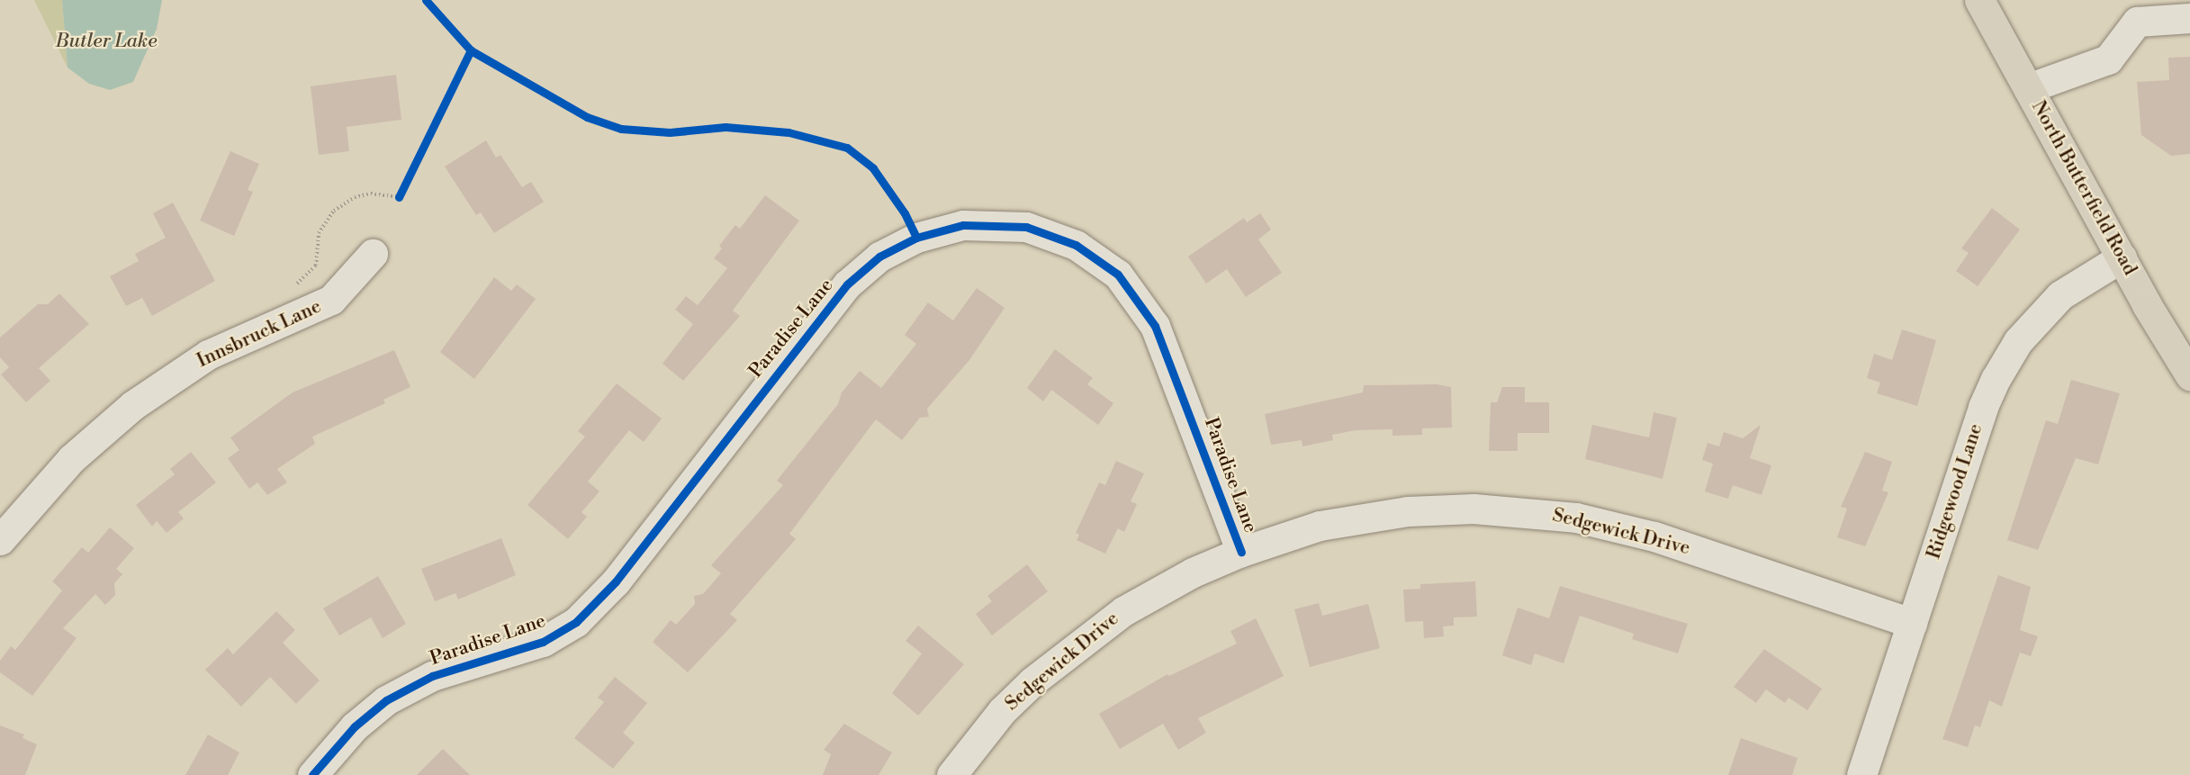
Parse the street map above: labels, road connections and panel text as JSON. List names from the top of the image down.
{
  "streets": {
    "main road": ["North Butterfield Road"],
    "street": [
      "Paradise Lane",
      "Innsbruck Lane",
      "Ridgewood Lane",
      "Sedgewick Drive"
    ]
  },
  "crossings": [
    ["North Butterfield Road", "Ridgewood Lane"],
    ["Paradise Lane", "Sedgewick Drive"],
    ["Ridgewood Lane", "Sedgewick Drive"]
  ],
  "water": ["Butler Lake"]
}
